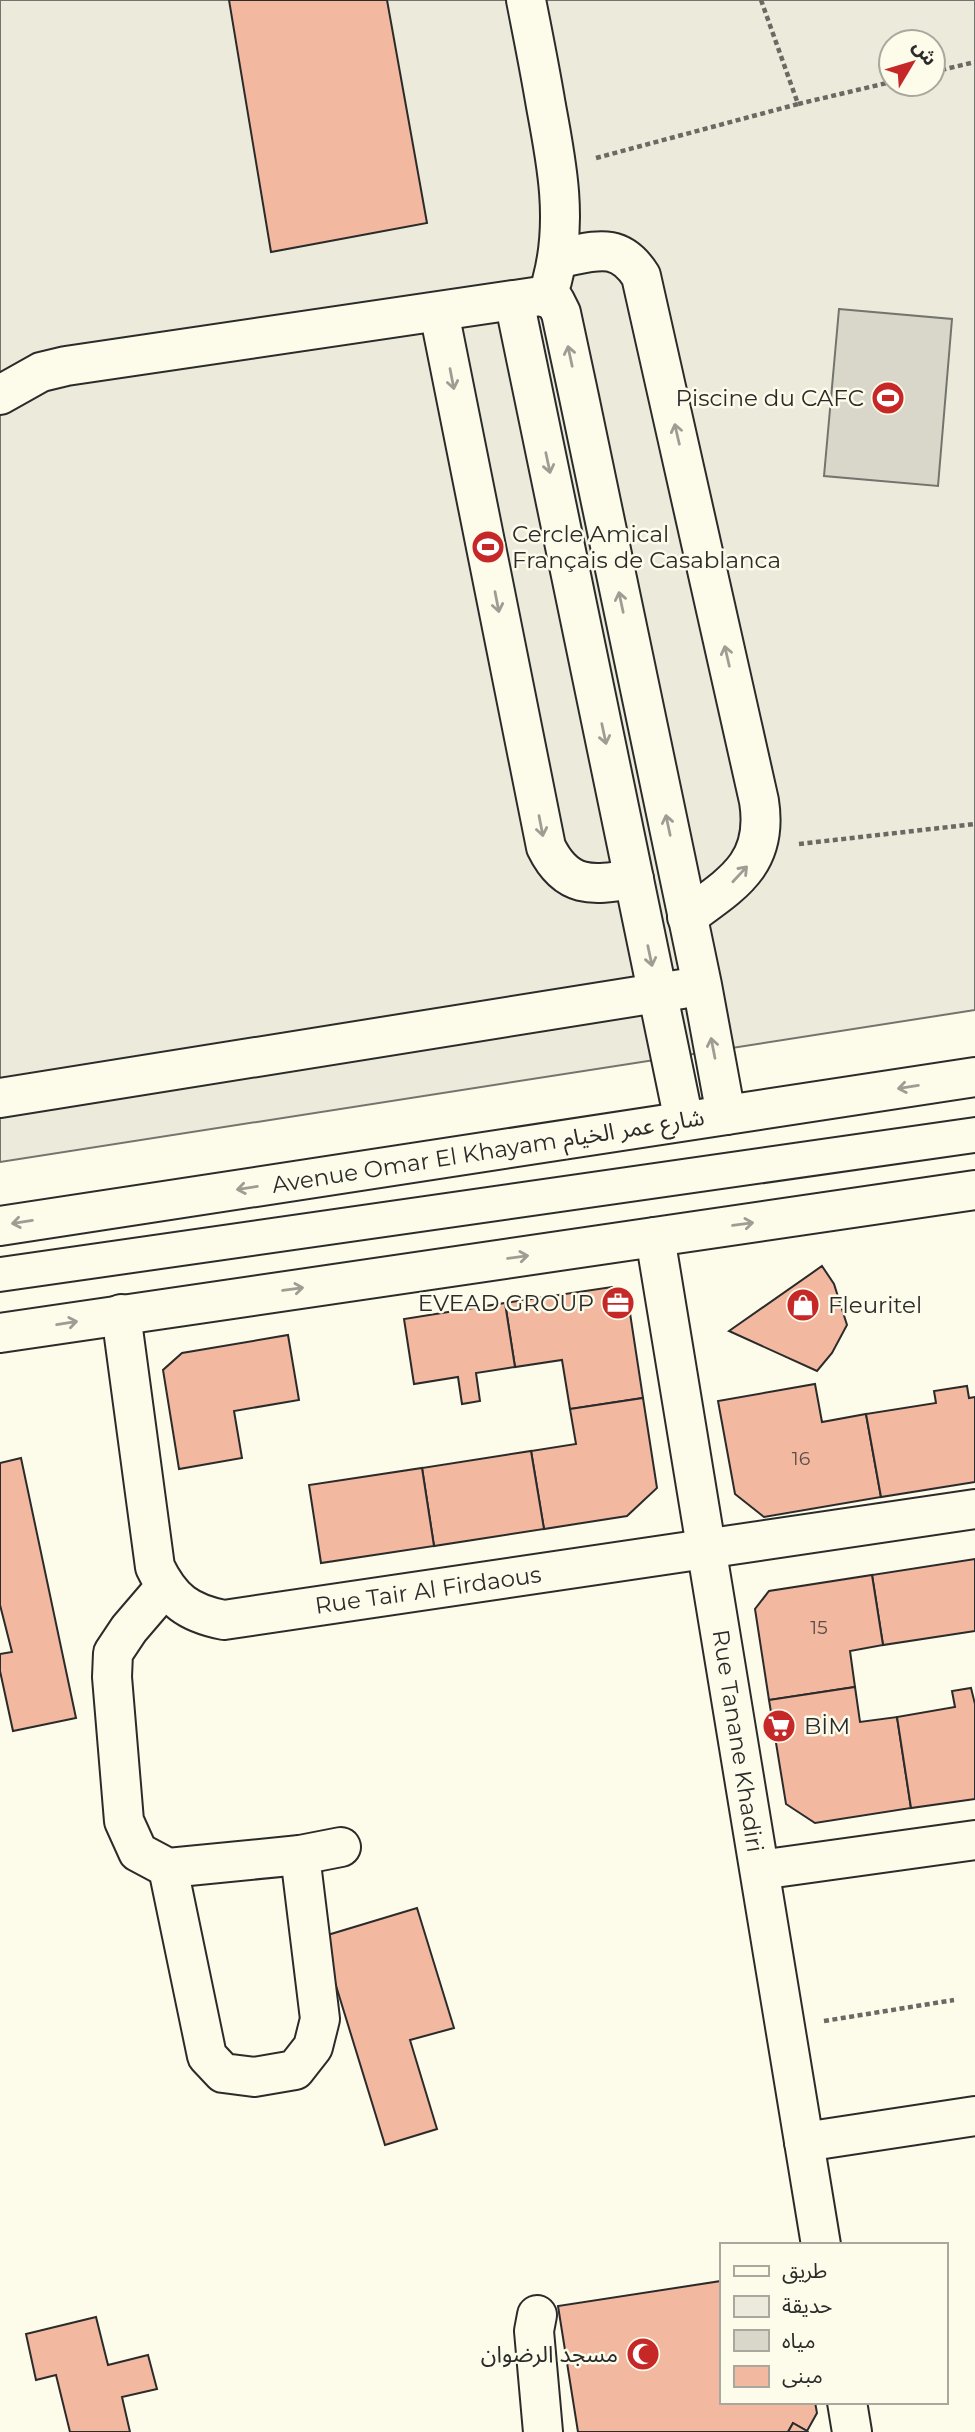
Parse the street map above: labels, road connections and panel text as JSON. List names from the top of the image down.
{
  "streets": {
    "street": ["Avenue Omar El Khayam شارع عمر الخيام", "Rue Tair Al Firdaous", "Rue Tanane Khadiri"]
  },
  "crossings": [
    ["Rue Tair Al Firdaous", "Rue Tanane Khadiri"]
  ],
  "places": {
    "sports": ["Piscine du CAFC", "Cercle Amical Français de Casablanca"],
    "office": ["EVEAD GROUP"],
    "shop": ["Fleuritel"],
    "supermarket": ["BİM"],
    "mosque": ["مسجد الرضوان"]
  },
  "house_numbers": ["16", "15"],
  "legend": [
    "طريق",
    "حديقة",
    "مياه",
    "مبنى"
  ],
  "north": "top right"
}
